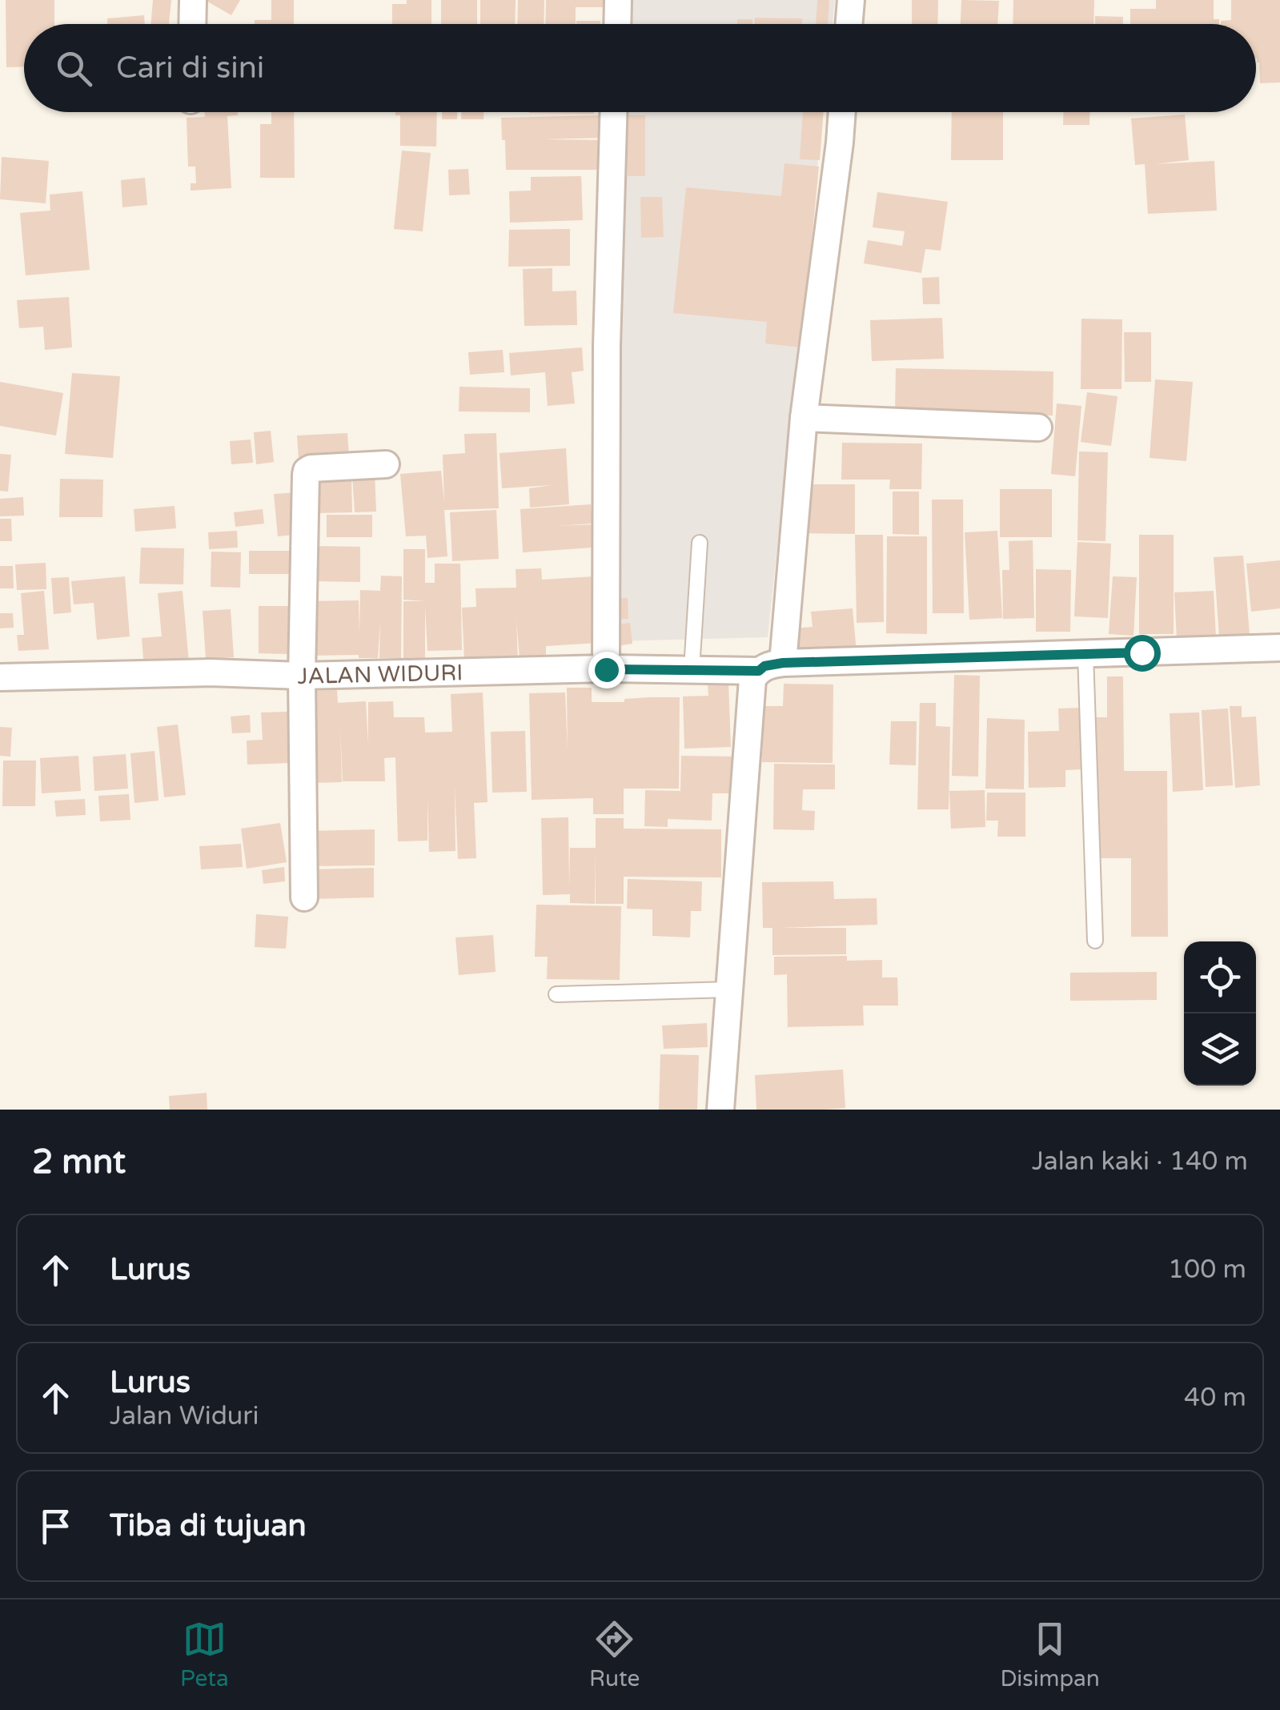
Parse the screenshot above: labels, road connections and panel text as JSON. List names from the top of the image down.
{
  "streets": {
    "street": ["JALAN WIDURI"]
  },
  "page": {
    "search": "Cari di sini",
    "heading": ["2 mnt", "Jalan kaki · 140 m"],
    "list": [
      ["Lurus", "100 m"],
      ["Lurus", "Jalan Widuri", "40 m"],
      "Tiba di tujuan"
    ],
    "nav": ["Peta", "Rute", "Disimpan"]
  }
}
